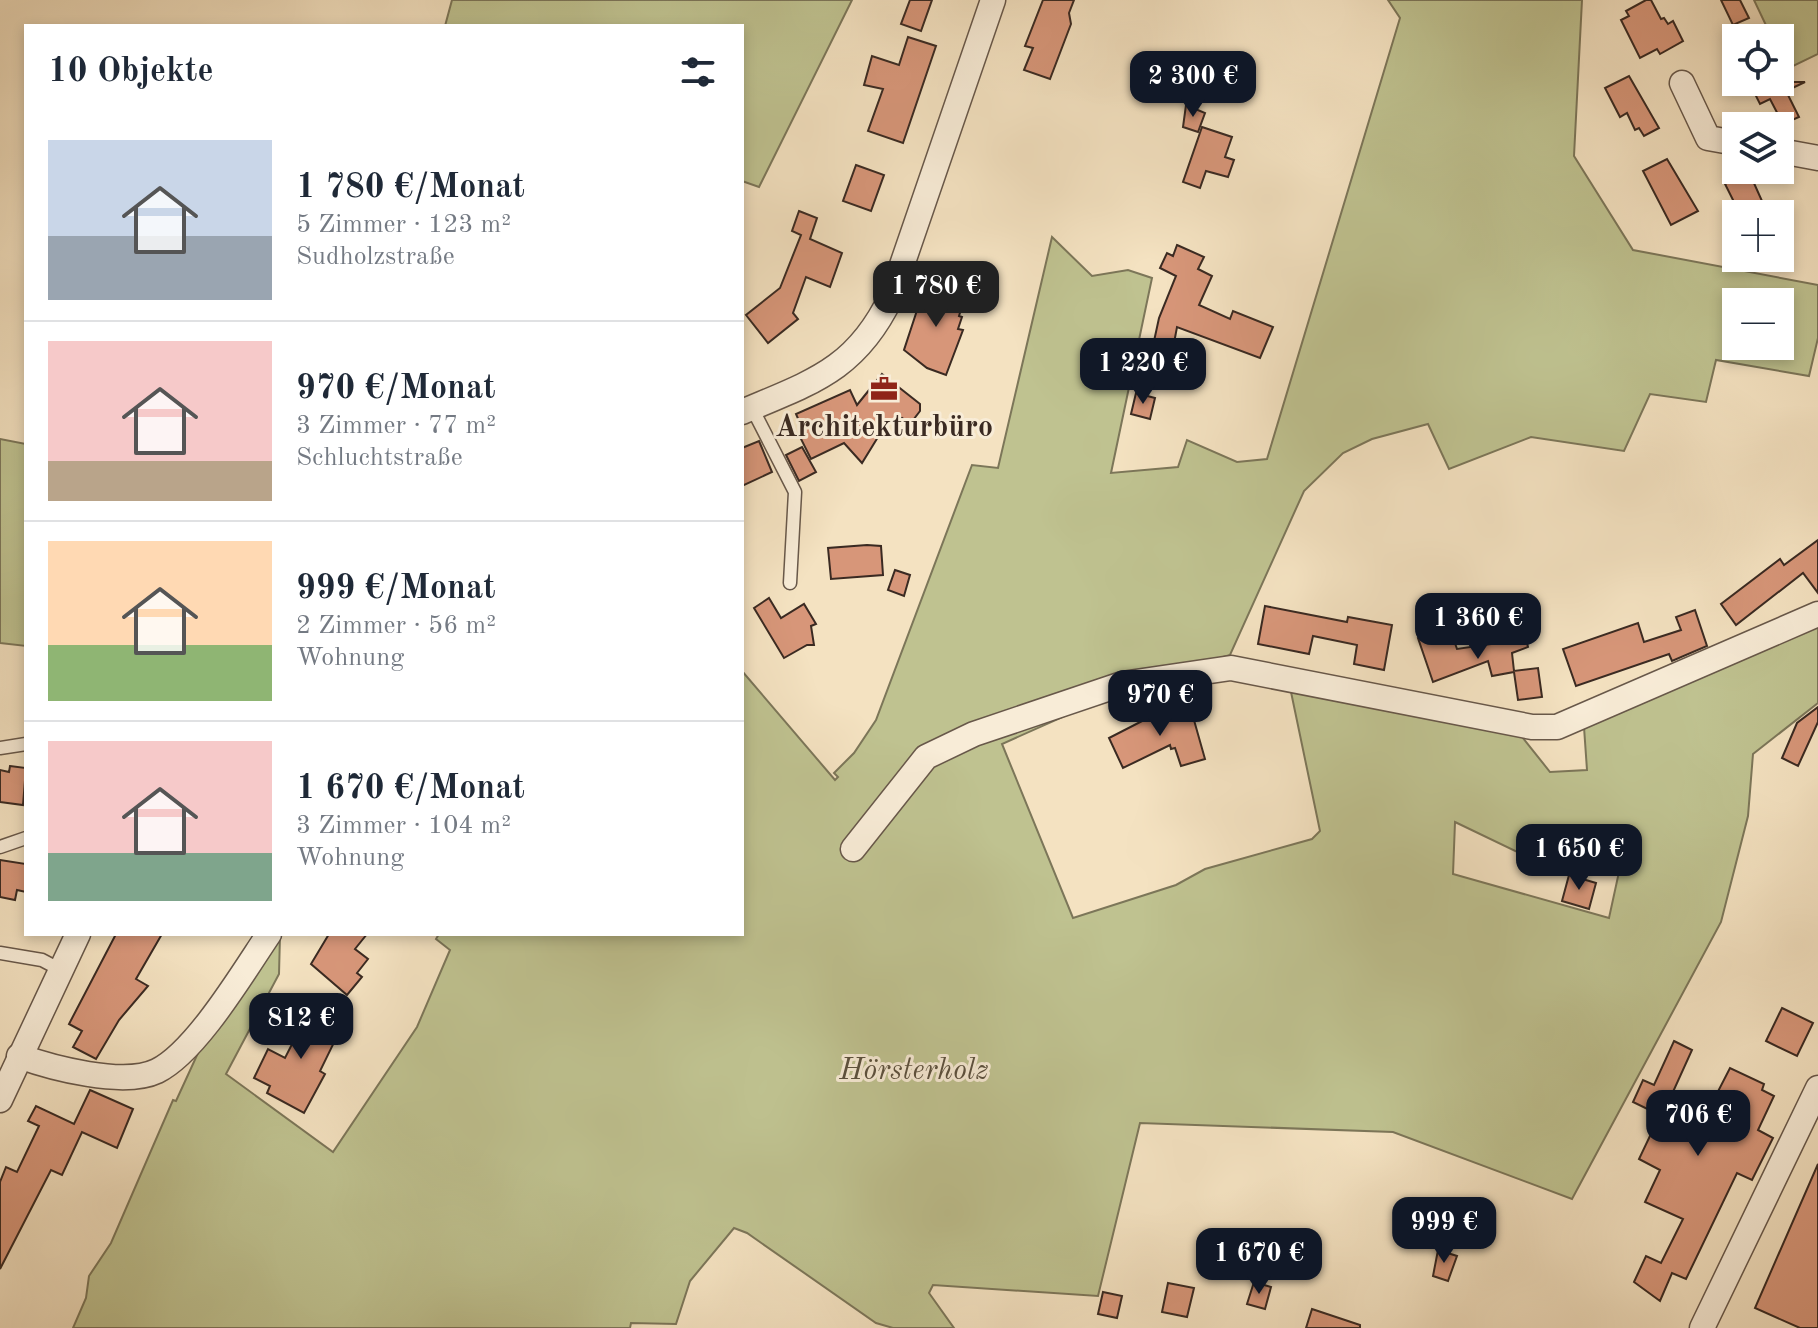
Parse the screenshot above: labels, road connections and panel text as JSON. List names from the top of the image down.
{
  "parks": ["Hörsterholz"],
  "places": {
    "office": ["Architekturbüro"]
  },
  "page": {
    "map_buttons": ["+", "−"],
    "heading": "10 Objekte",
    "price": [
      "2 300 €",
      "1 780 €",
      "1 220 €",
      "1 360 €",
      "970 €",
      "1 650 €",
      "812 €",
      "706 €",
      "999 €",
      "1 670 €"
    ],
    "list": [
      {
        "name": "1 780 €/Monat",
        "note": "5 Zimmer · 123 m² · Sudholzstraße"
      },
      {
        "name": "970 €/Monat",
        "note": "3 Zimmer · 77 m² · Schluchtstraße"
      },
      {
        "name": "999 €/Monat",
        "note": "2 Zimmer · 56 m² · Wohnung"
      },
      {
        "name": "1 670 €/Monat",
        "note": "3 Zimmer · 104 m² · Wohnung"
      }
    ]
  }
}
